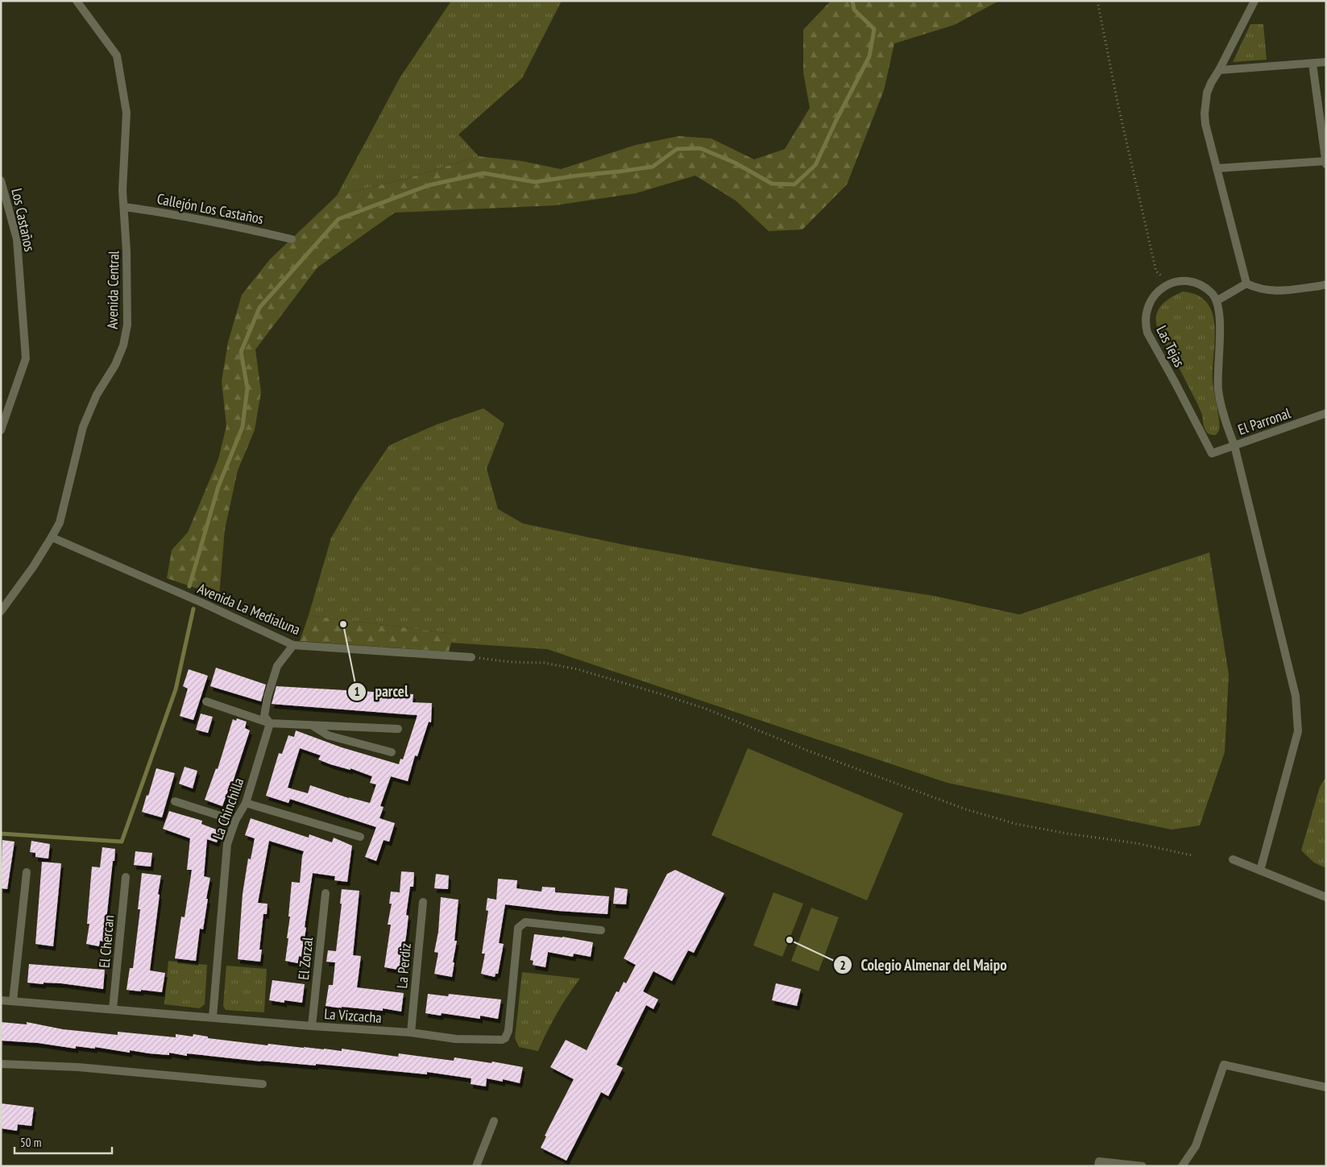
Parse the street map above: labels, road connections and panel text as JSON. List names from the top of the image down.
{
  "streets": {
    "street": [
      "Callejón Los Castaños",
      "Los Castaños",
      "Avenida Central",
      "Las Tejas",
      "El Parronal",
      "Avenida La Medialuna",
      "La Chinchilla",
      "El Chercan",
      "El Zorzal",
      "La Perdiz",
      "La Vizcacha"
    ]
  },
  "crossings": [
    ["Callejón Los Castaños", "Avenida Central"],
    ["Avenida Central", "Avenida La Medialuna"],
    ["Las Tejas", "El Parronal"],
    ["Avenida La Medialuna", "La Chinchilla"],
    ["La Chinchilla", "La Vizcacha"],
    ["El Chercan", "La Vizcacha"],
    ["El Zorzal", "La Vizcacha"],
    ["La Perdiz", "La Vizcacha"]
  ],
  "places": ["parcel", "Colegio Almenar del Maipo"],
  "scale_bar": "50 m"
}
